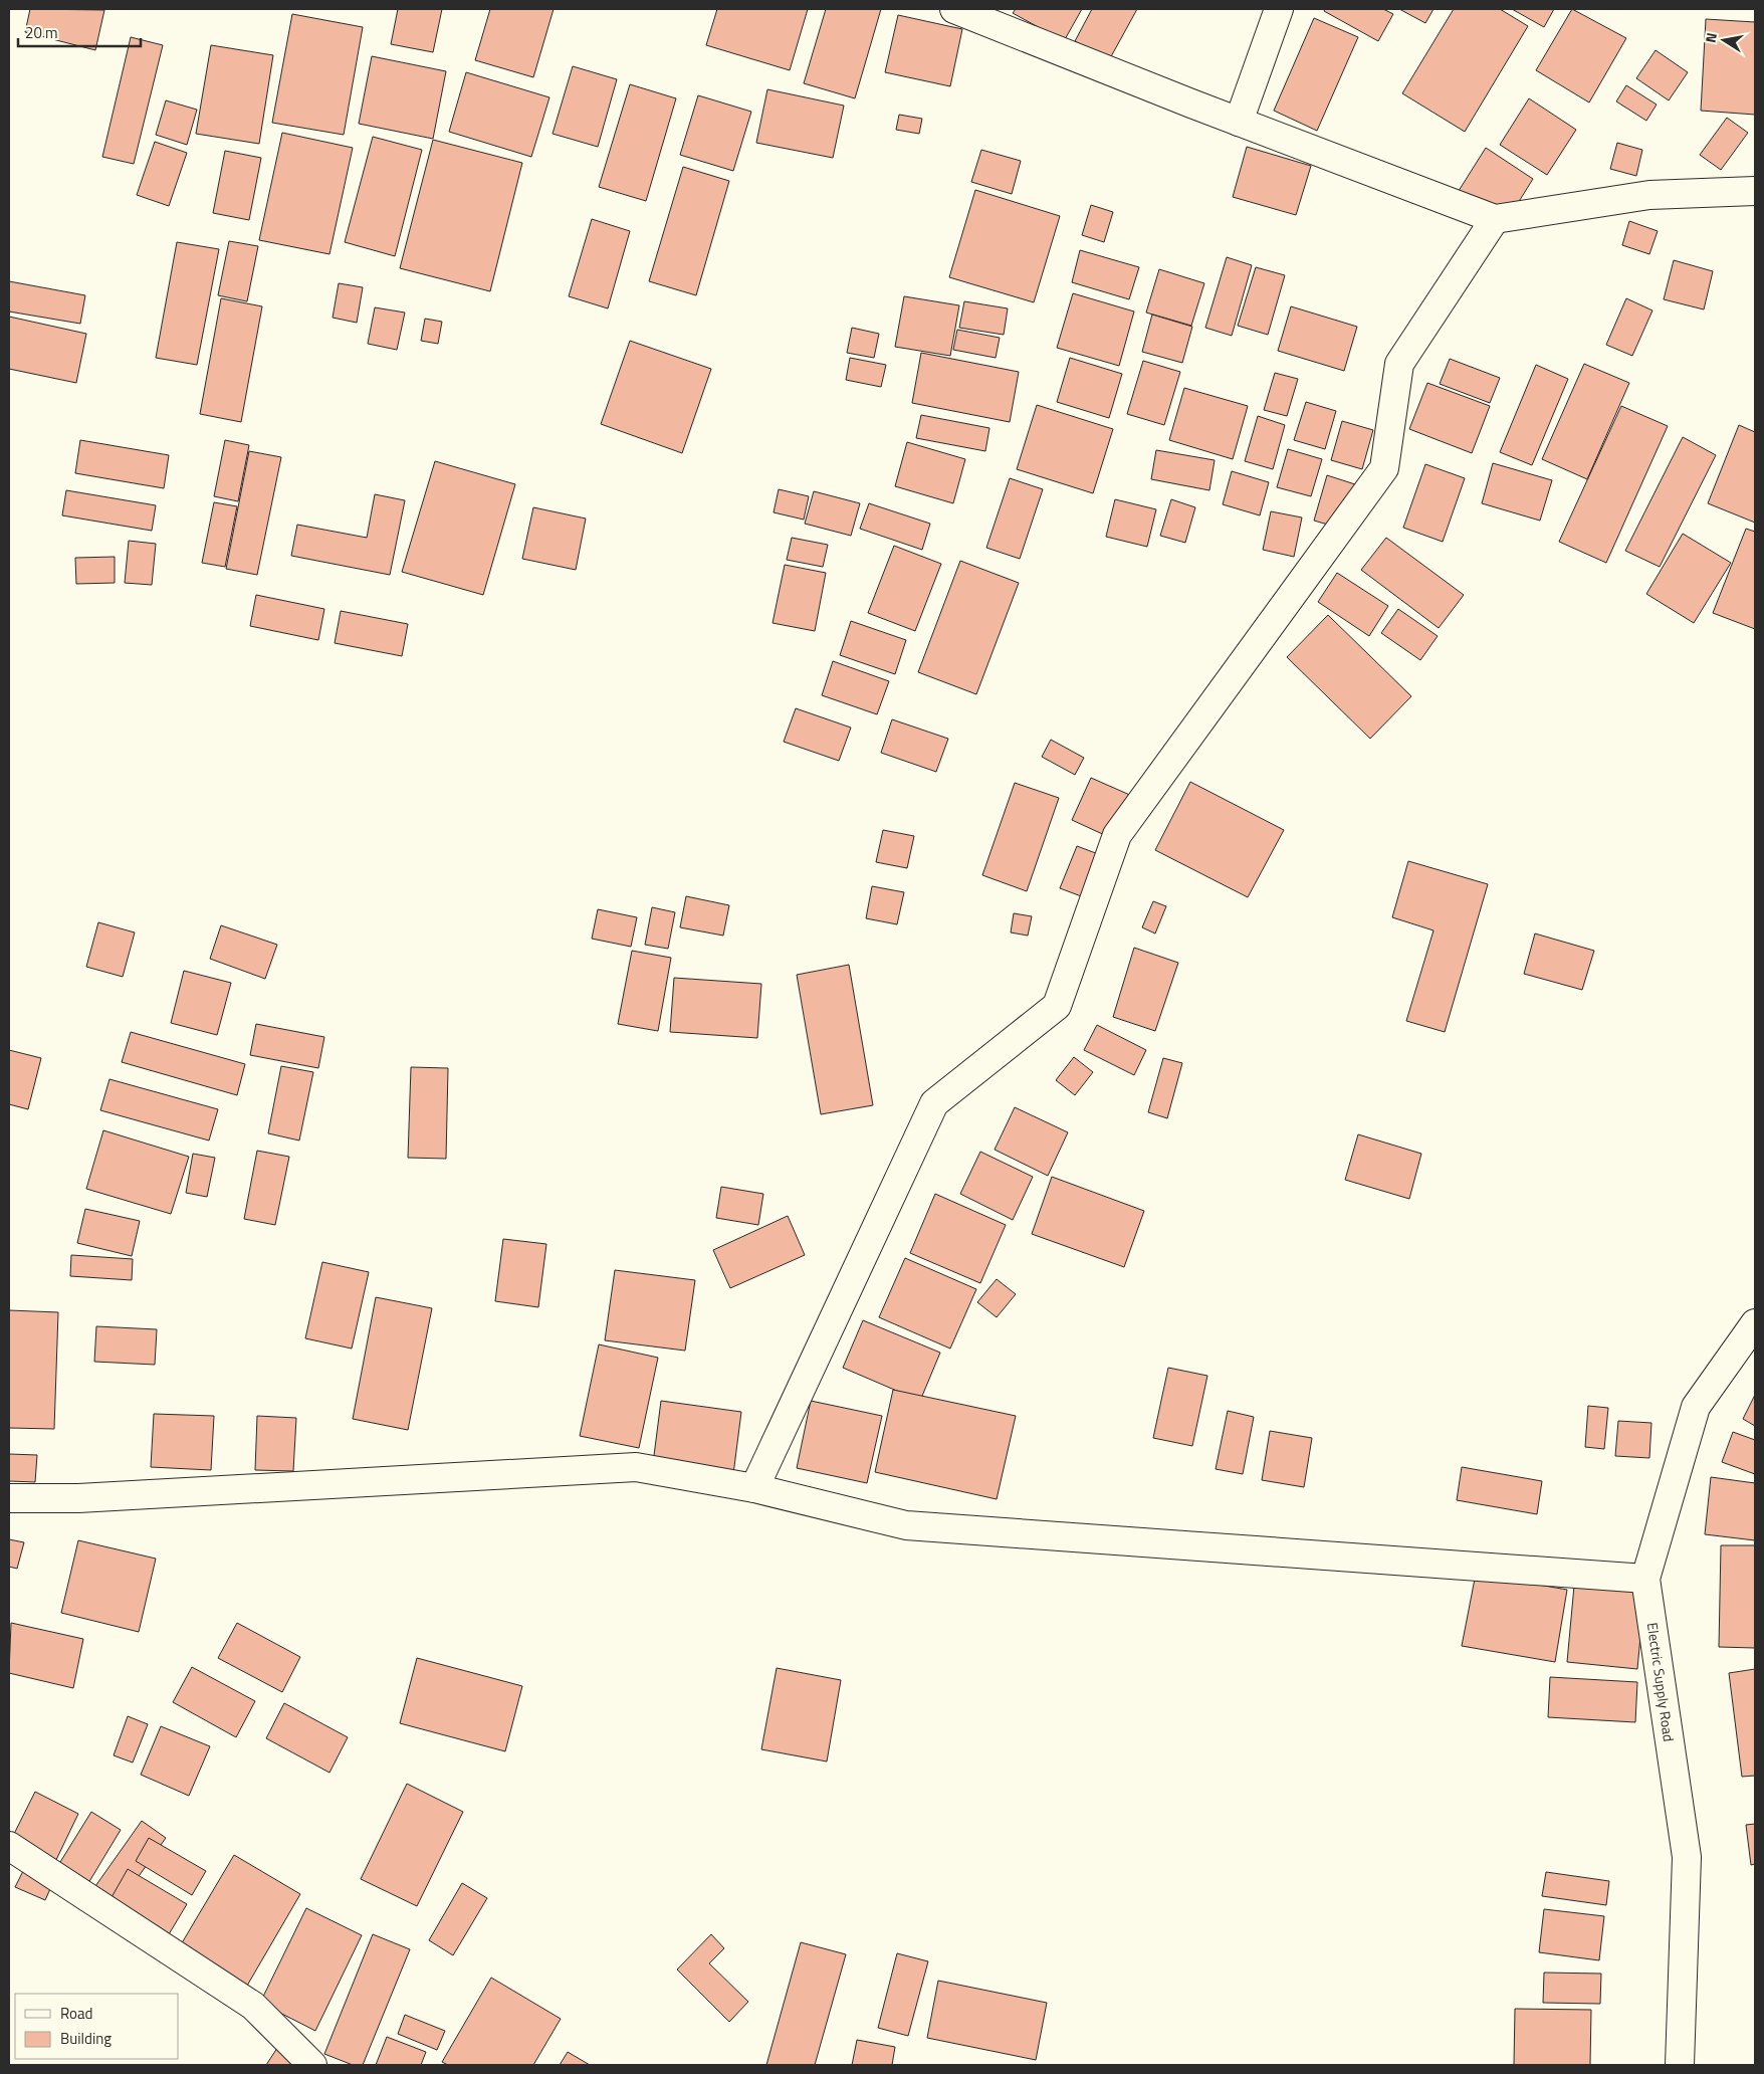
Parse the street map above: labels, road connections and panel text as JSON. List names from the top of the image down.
{
  "streets": {
    "street": ["Electric Supply Road"]
  },
  "legend": ["Road", "Building"],
  "scale_bar": "20 m",
  "north": "left"
}
